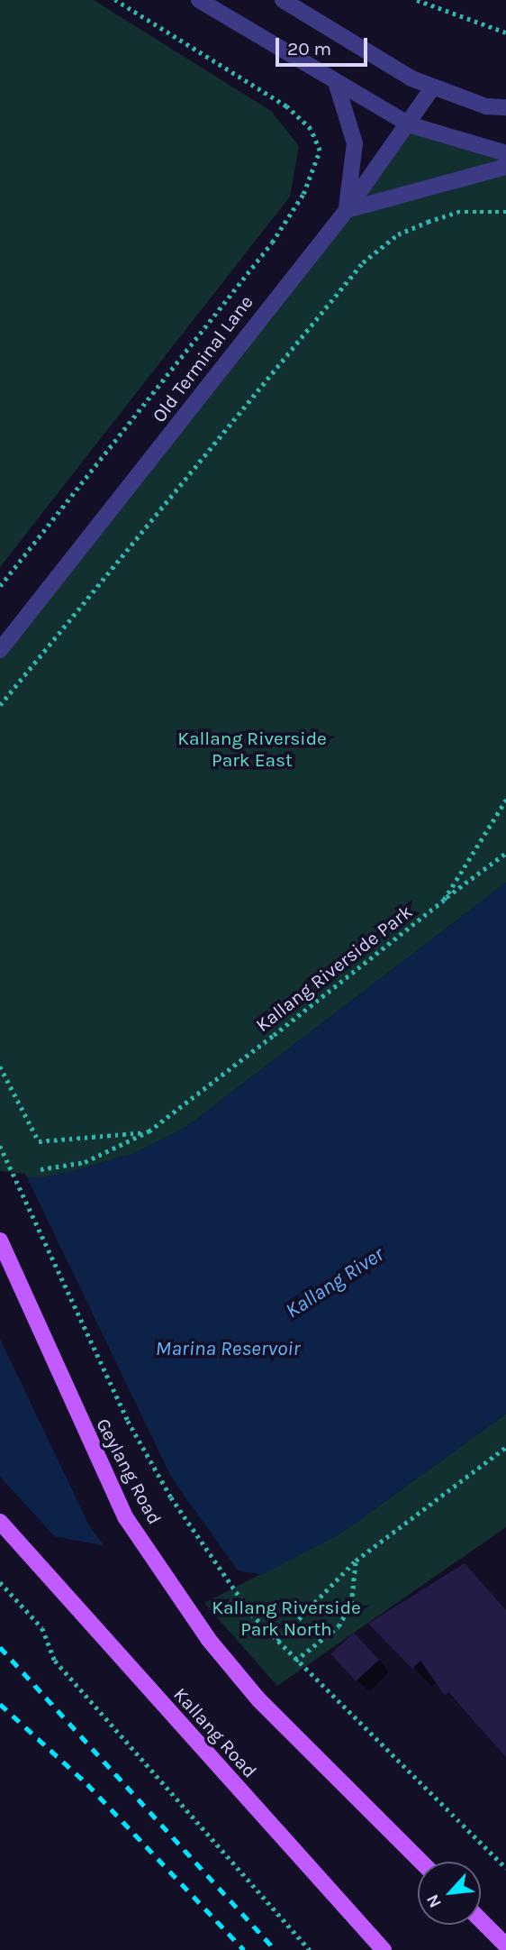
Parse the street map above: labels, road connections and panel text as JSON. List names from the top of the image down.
{
  "streets": {
    "main road": ["Geylang Road", "Kallang Road"],
    "street": ["Old Terminal Lane"],
    "path": ["Kallang Riverside Park"]
  },
  "water": ["Kallang River", "Marina Reservoir"],
  "parks": ["Kallang Riverside Park East", "Kallang Riverside Park North"],
  "scale_bar": "20 m",
  "north": "bottom left"
}
